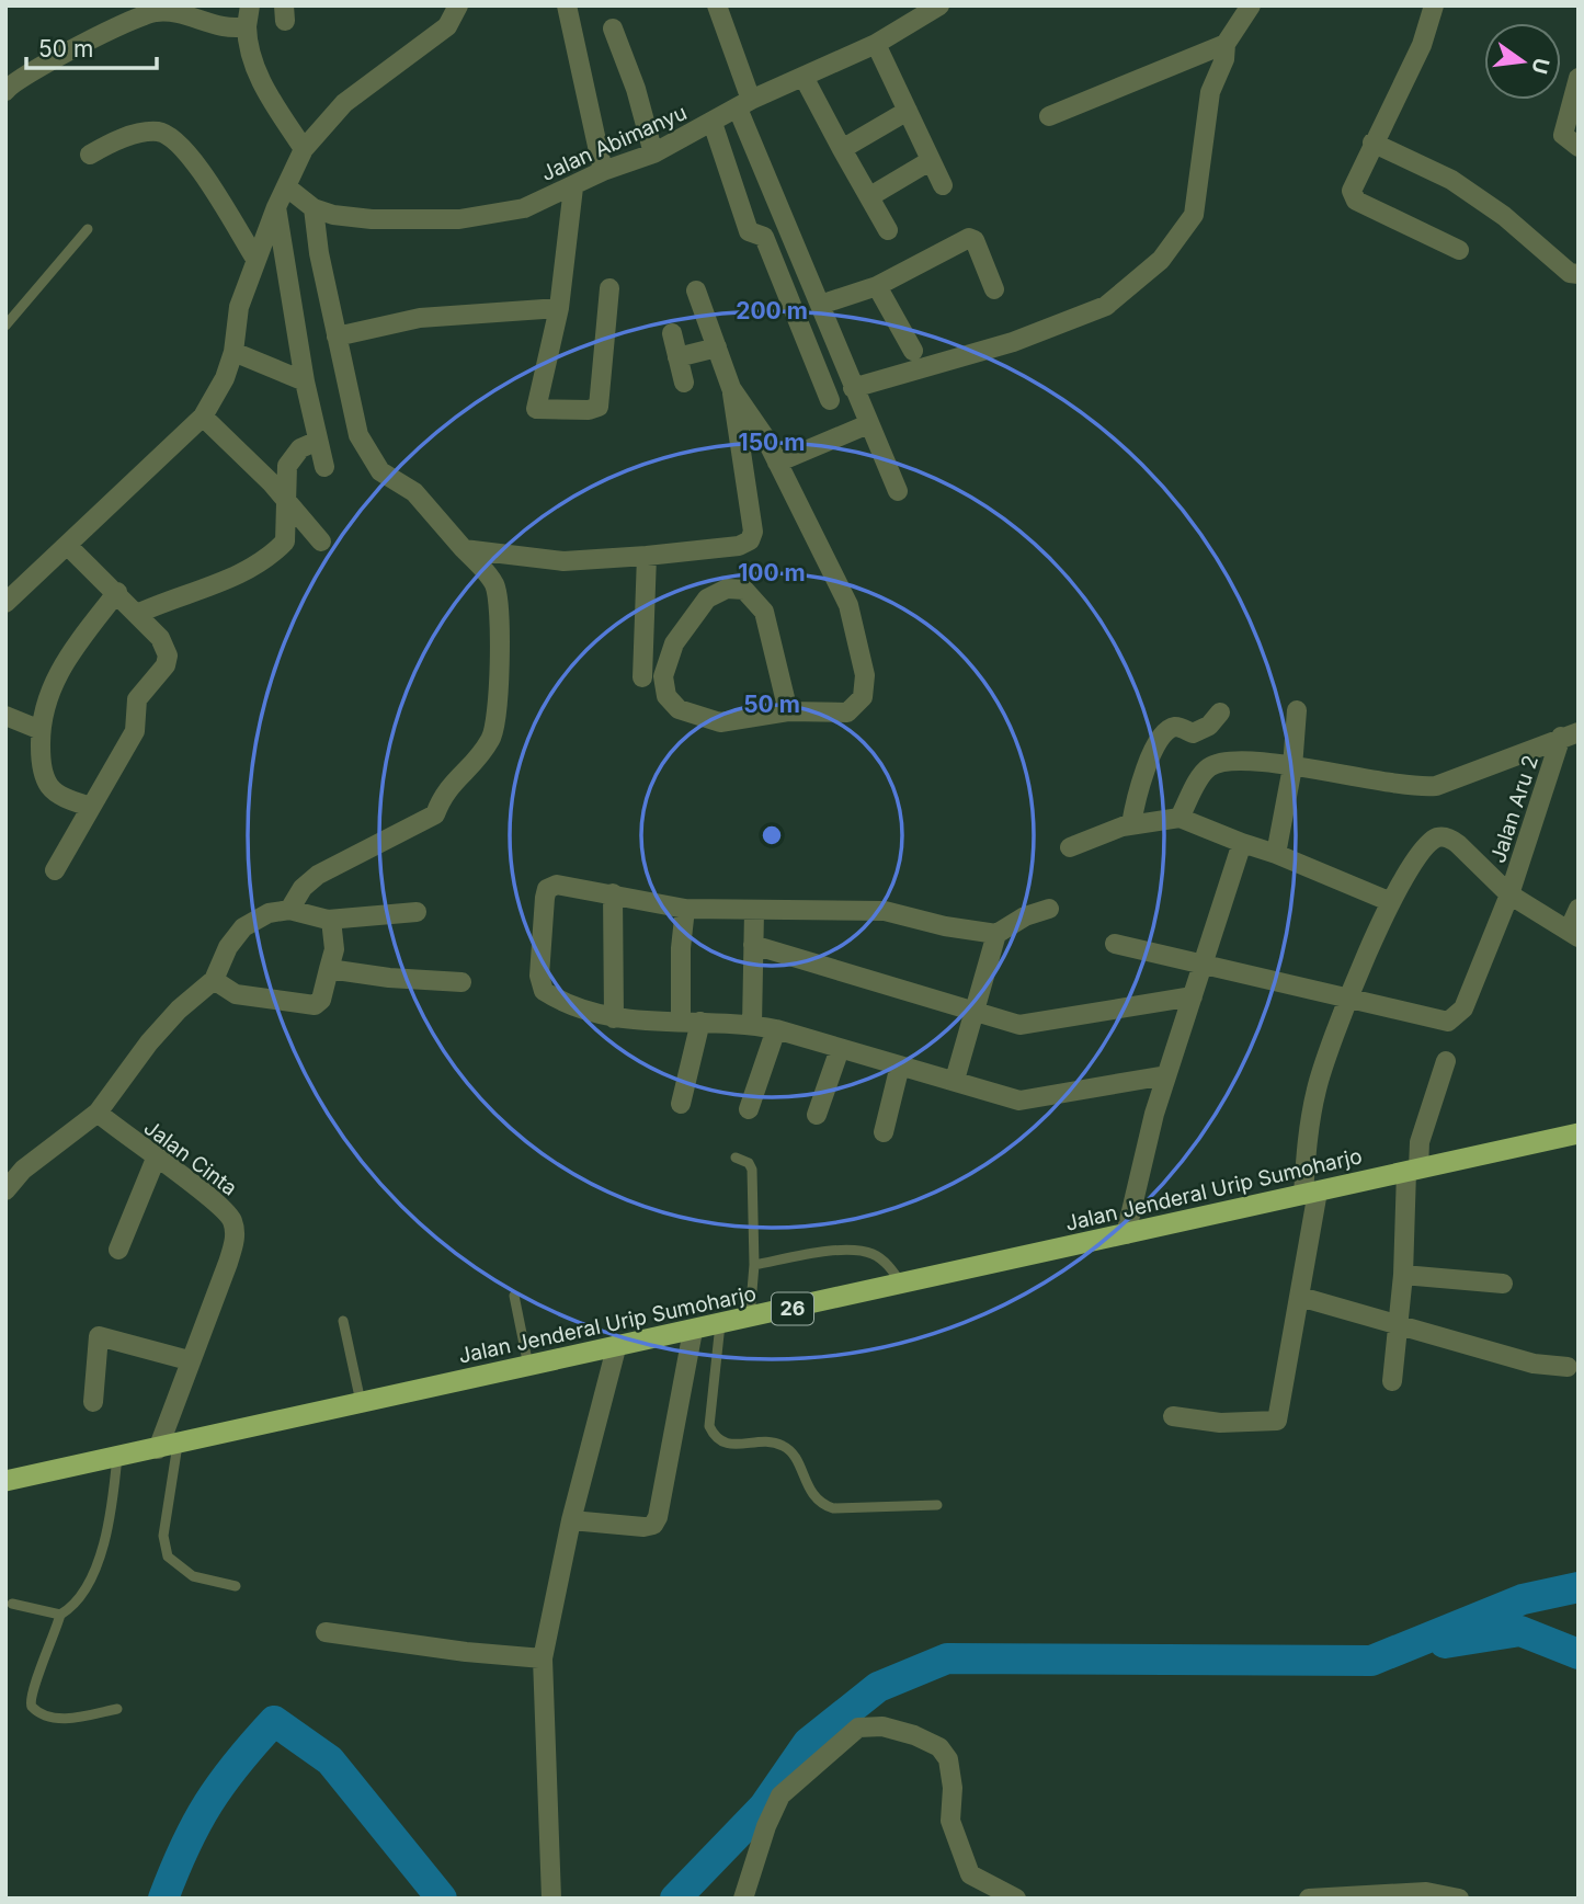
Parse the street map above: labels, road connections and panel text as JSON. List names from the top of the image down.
{
  "streets": {
    "highway": ["Jalan Jenderal Urip Sumoharjo", "26"],
    "street": ["Jalan Abimanyu", "Jalan Aru 2", "Jalan Cinta"]
  },
  "crossings": [
    ["Jalan Cinta", "Jalan Jenderal Urip Sumoharjo"]
  ],
  "scale_bar": "50 m",
  "north": "right",
  "rings": [
    "200 m",
    "150 m",
    "100 m",
    "50 m"
  ]
}
